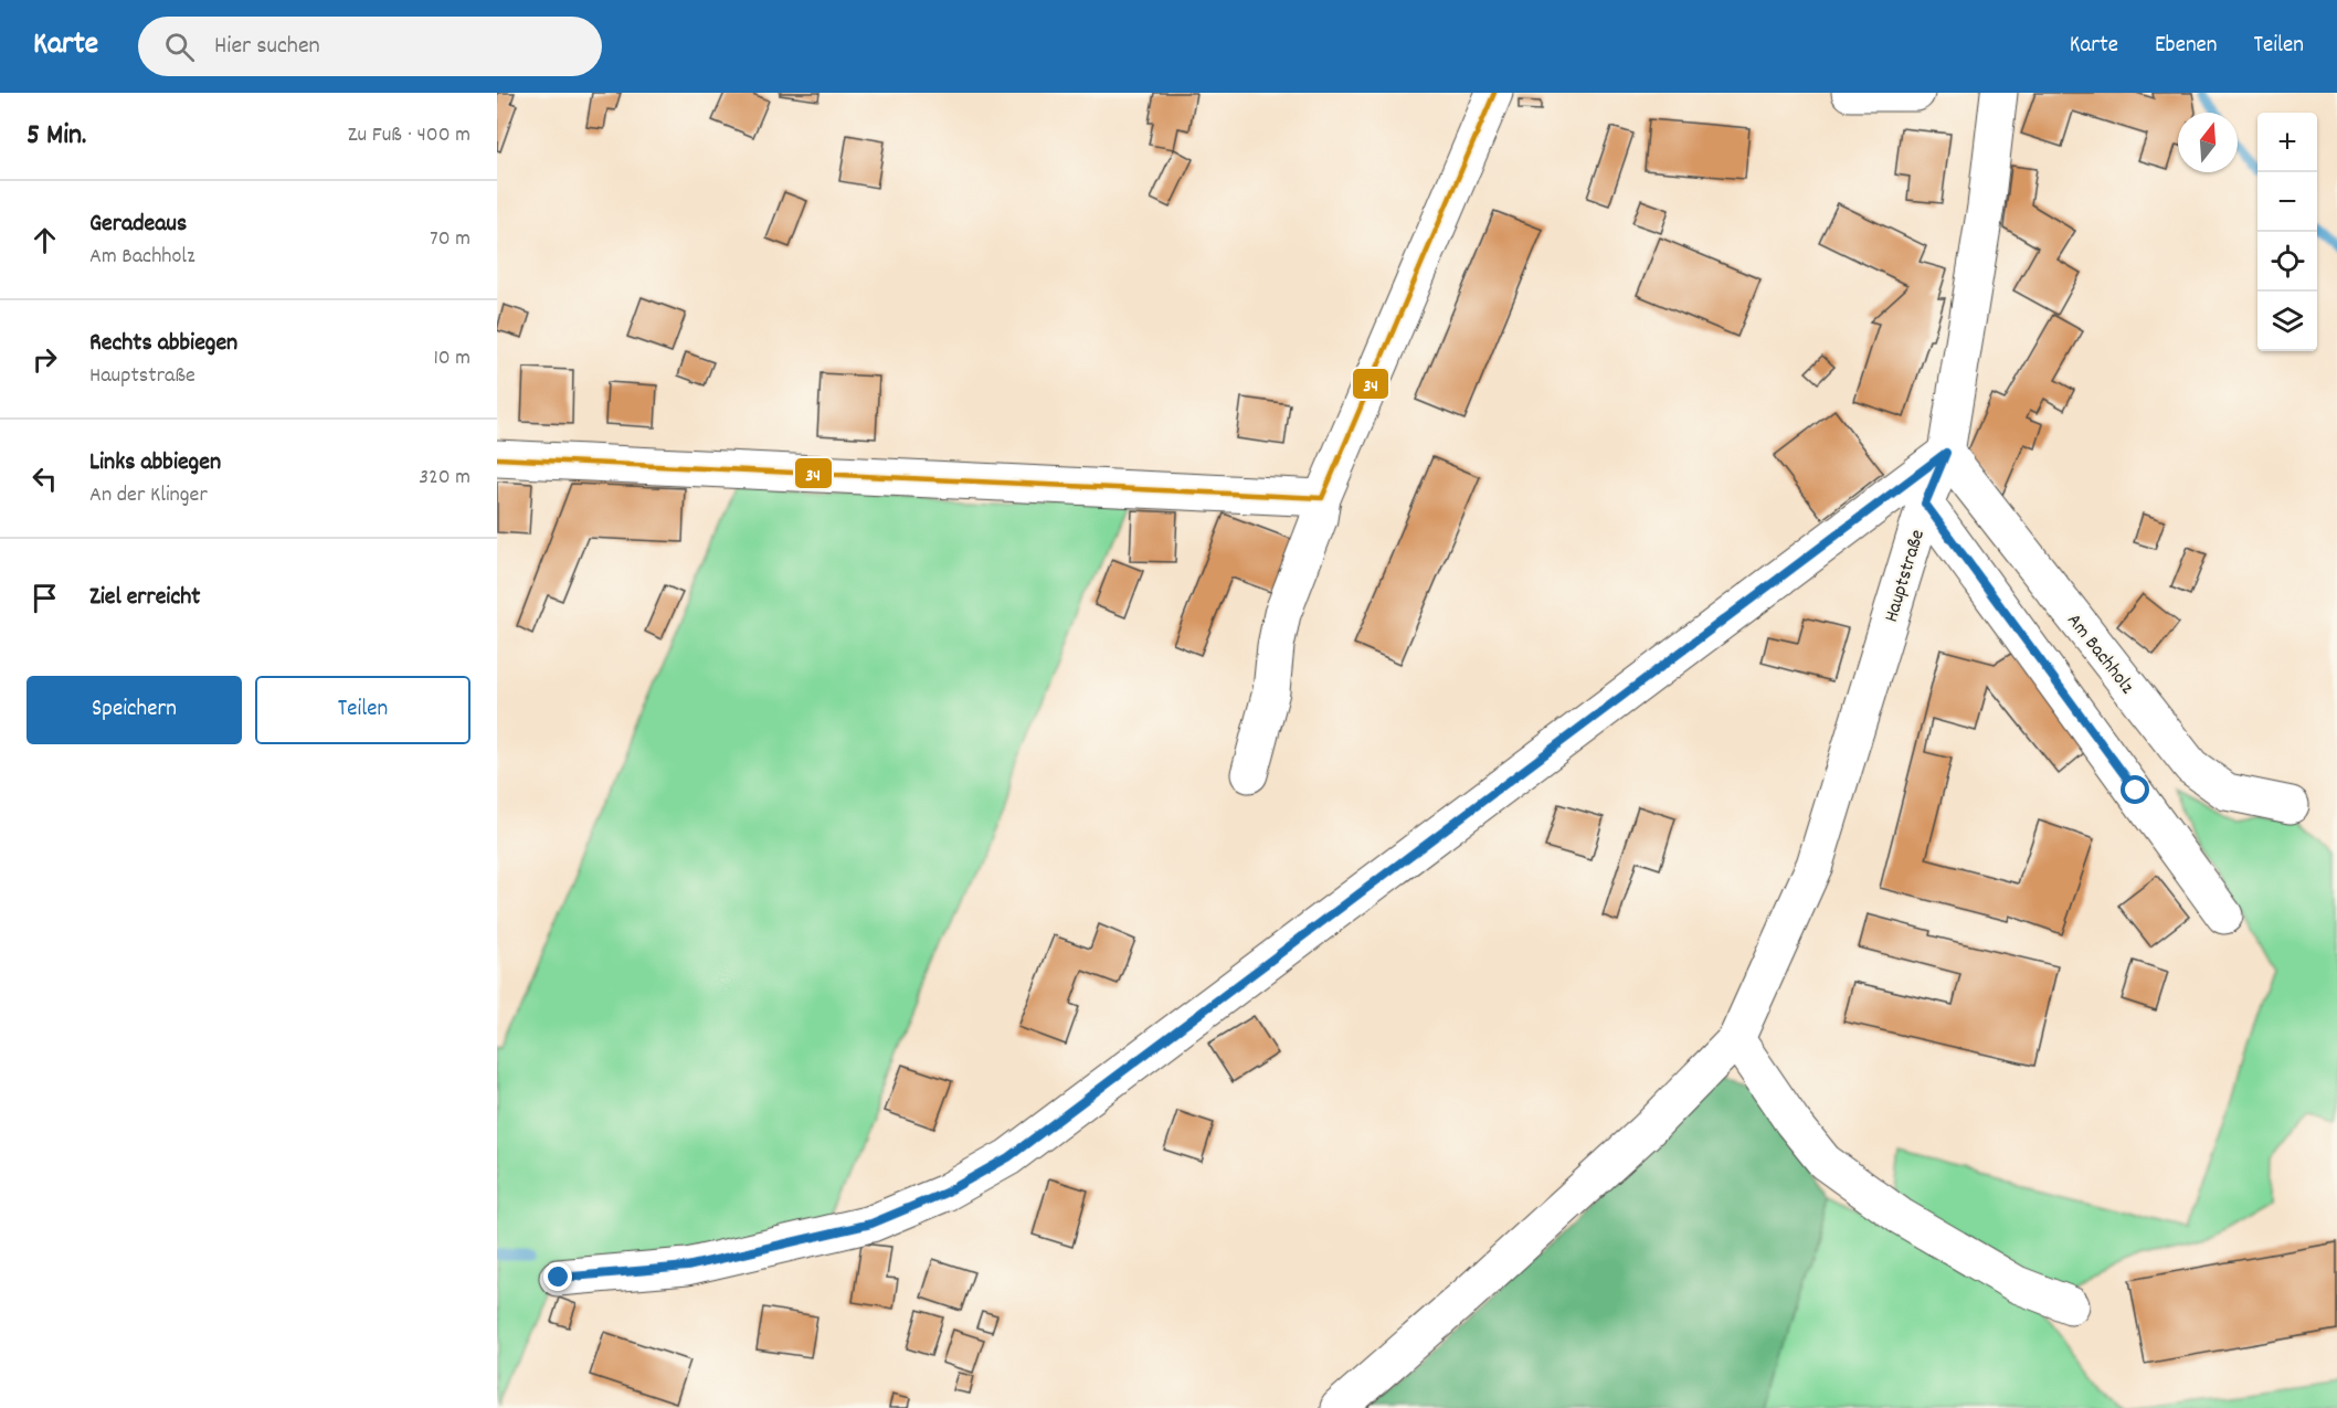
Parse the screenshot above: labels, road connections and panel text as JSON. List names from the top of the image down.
{
  "streets": {
    "street": ["Hauptstraße", "Am Bachholz"]
  },
  "crossings": [
    ["Hauptstraße", "Am Bachholz"]
  ],
  "lines": ["transit line 34"],
  "north": "top",
  "page": {
    "header": "Karte",
    "search": "Hier suchen",
    "nav": ["Karte", "Ebenen", "Teilen"],
    "heading": ["5 Min.", "Zu Fuß · 400 m"],
    "map_buttons": ["+", "−"],
    "list": [
      ["Geradeaus", "Am Bachholz", "70 m"],
      ["Rechts abbiegen", "Hauptstraße", "10 m"],
      ["Links abbiegen", "An der Klinger", "320 m"],
      "Ziel erreicht"
    ],
    "buttons": ["Speichern", "Teilen"]
  }
}
